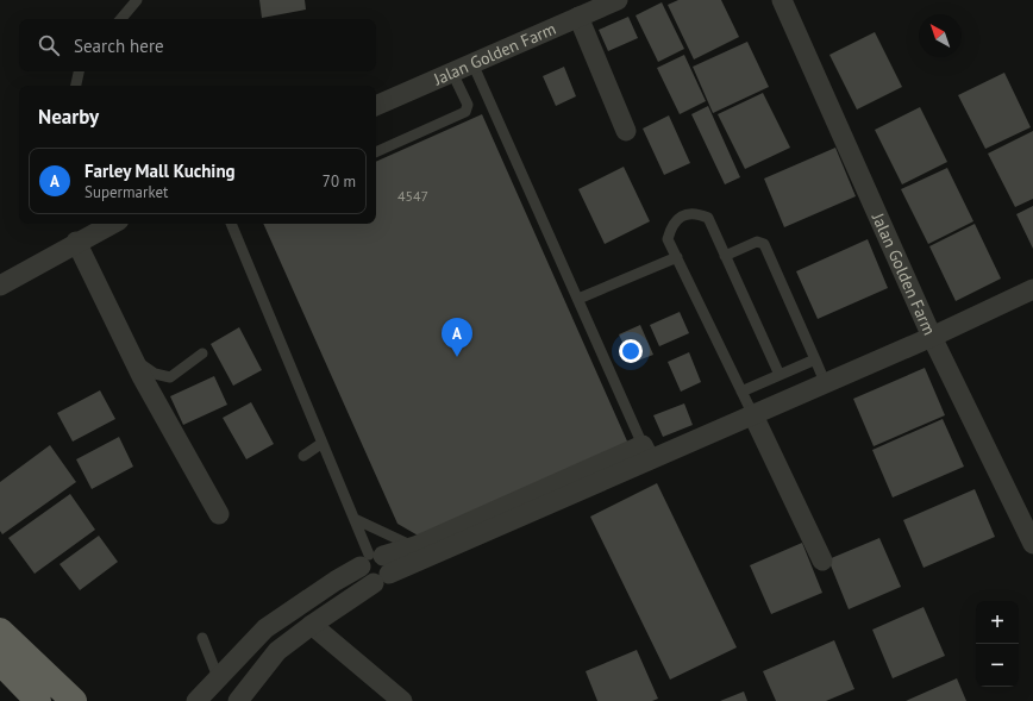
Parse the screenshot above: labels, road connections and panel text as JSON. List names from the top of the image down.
{
  "streets": {
    "street": ["Jalan Golden Farm"]
  },
  "house_numbers": ["4547"],
  "north": "top left",
  "page": {
    "search": "Search here",
    "heading": "Nearby",
    "list": [
      {
        "mark": "A",
        "name": "Farley Mall Kuching",
        "note": "Supermarket",
        "value": "70 m"
      }
    ],
    "pins": "A",
    "map_buttons": ["+", "−"]
  }
}
